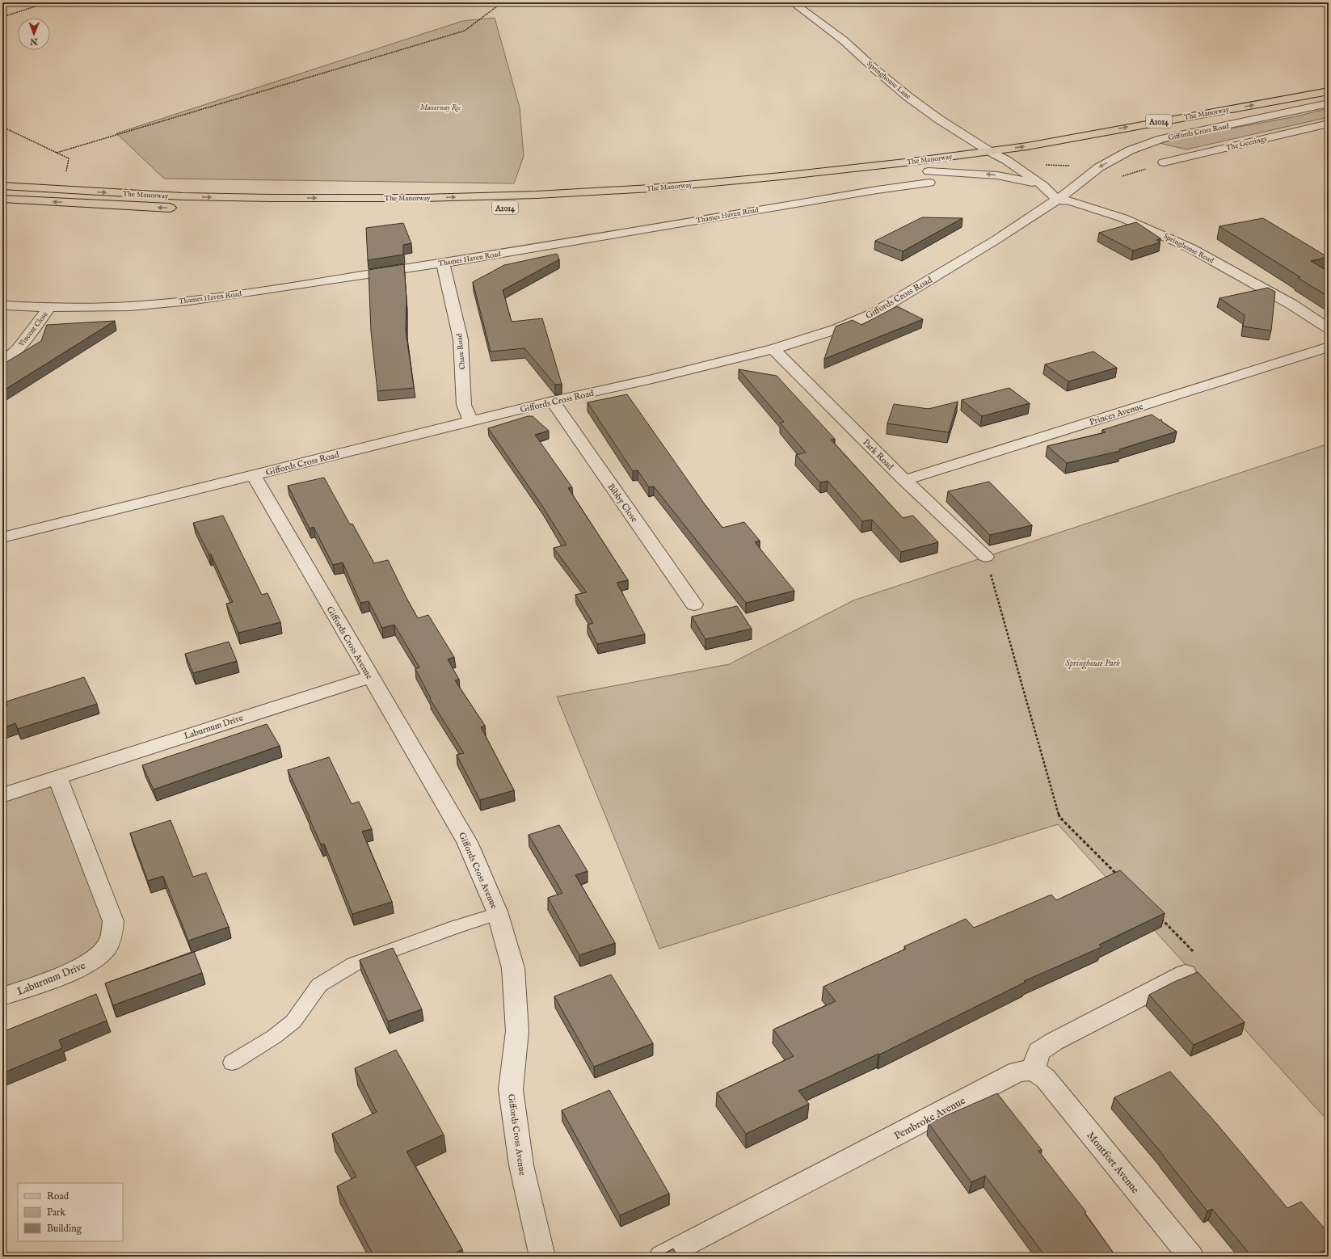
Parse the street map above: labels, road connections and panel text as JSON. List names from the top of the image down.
{
  "streets": {
    "main road": ["The Manorway", "A1014"],
    "street": [
      "Springhouse Lane",
      "Giffords Cross Road",
      "The Geerings",
      "Thames Haven Road",
      "Springhouse Road",
      "Vincent Close",
      "Chase Road",
      "Princes Avenue",
      "Park Road",
      "Bibby Close",
      "Giffords Cross Avenue",
      "Laburnum Drive",
      "Pembroke Avenue",
      "Montfort Avenue"
    ]
  },
  "crossings": [
    ["Springhouse Lane", "The Manorway"],
    ["The Manorway", "Giffords Cross Road"],
    ["The Manorway", "Thames Haven Road"],
    ["Giffords Cross Road", "Springhouse Road"],
    ["Giffords Cross Road", "Chase Road"],
    ["Giffords Cross Road", "Park Road"],
    ["Giffords Cross Road", "Bibby Close"],
    ["Giffords Cross Road", "Giffords Cross Avenue"],
    ["Thames Haven Road", "Vincent Close"],
    ["Thames Haven Road", "Chase Road"],
    ["Princes Avenue", "Park Road"],
    ["Giffords Cross Avenue", "Laburnum Drive"],
    ["Pembroke Avenue", "Montfort Avenue"]
  ],
  "parks": ["Manorway Rec", "Springhouse Park"],
  "legend": ["Road", "Park", "Building"],
  "north": "bottom"
}
